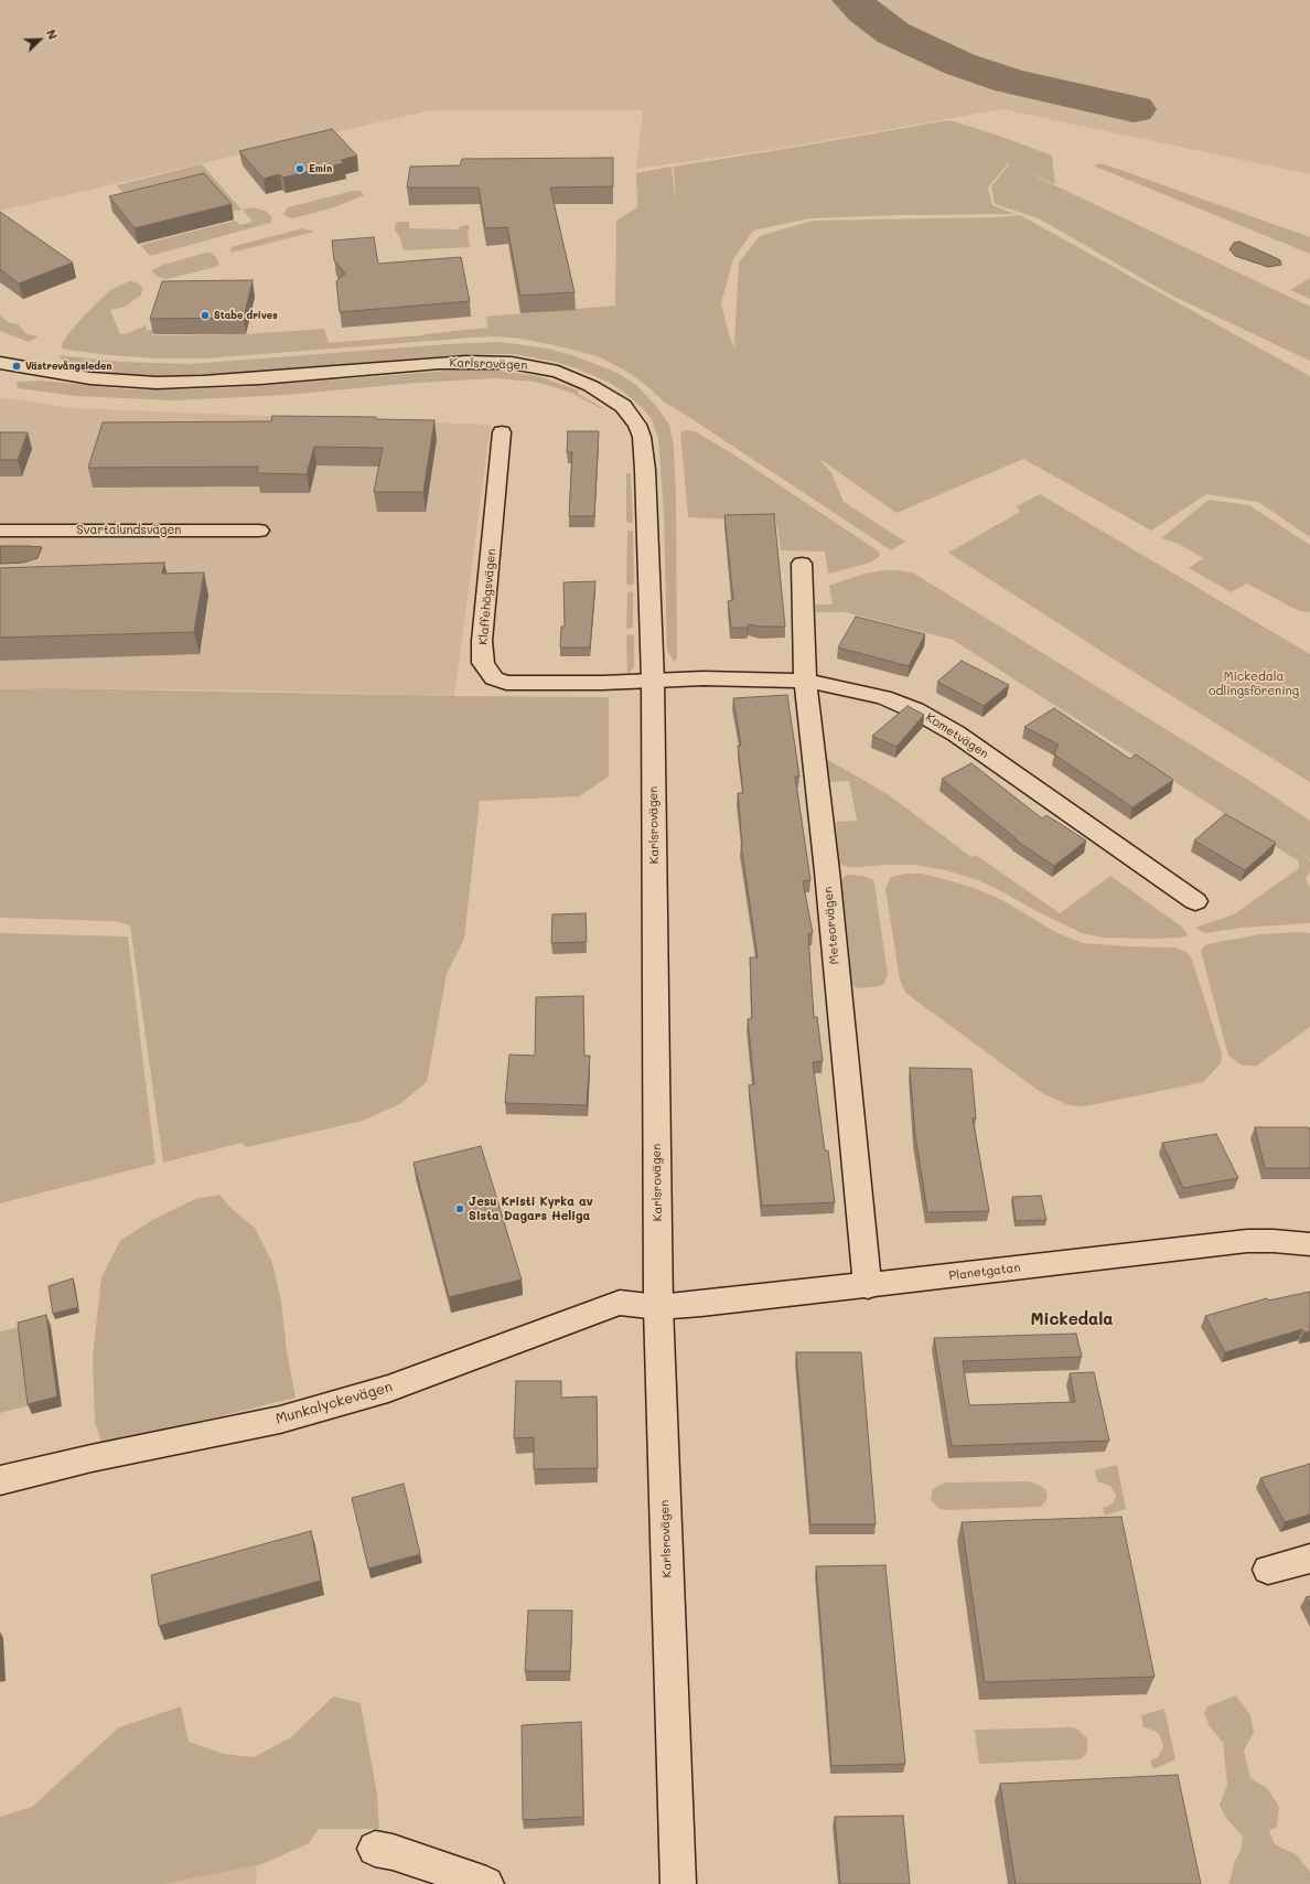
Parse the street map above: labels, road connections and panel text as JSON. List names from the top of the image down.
{
  "streets": {
    "street": [
      "Karlsrovägen",
      "Svartalundsvägen",
      "Klaffehögsvägen",
      "Kometvägen",
      "Meteorvägen",
      "Planetgatan",
      "Munkalyckevägen"
    ]
  },
  "crossings": [
    ["Karlsrovägen", "Klaffehögsvägen"],
    ["Karlsrovägen", "Kometvägen"],
    ["Karlsrovägen", "Planetgatan"],
    ["Karlsrovägen", "Munkalyckevägen"],
    ["Klaffehögsvägen", "Kometvägen"],
    ["Kometvägen", "Meteorvägen"],
    ["Meteorvägen", "Planetgatan"],
    ["Planetgatan", "Munkalyckevägen"]
  ],
  "districts": ["Mickedala"],
  "parks": ["Mickedala odlingsförening"],
  "places": [
    "Emin",
    "Stabe drives",
    "Västrevångsleden",
    "Jesu Kristi Kyrka av Sista Dagars Heliga"
  ],
  "north": "top right"
}
